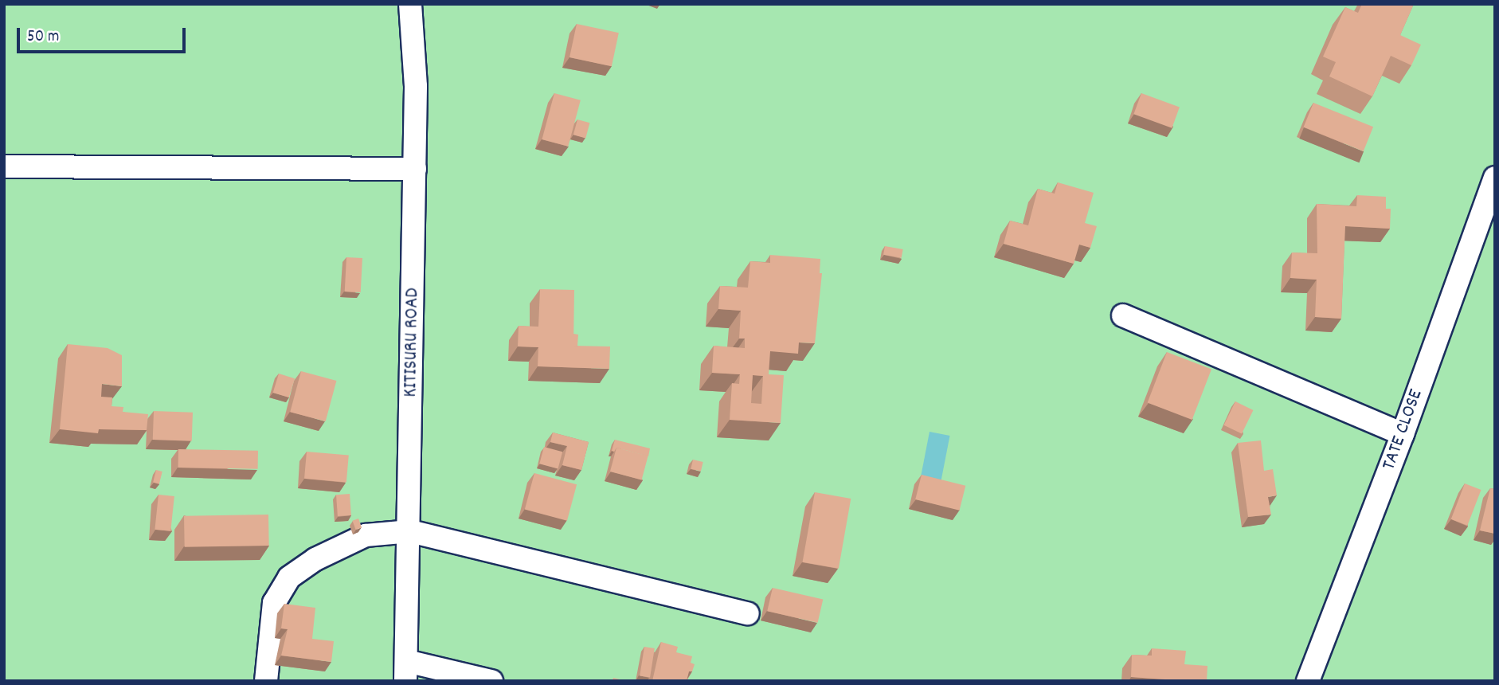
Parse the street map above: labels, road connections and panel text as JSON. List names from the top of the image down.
{
  "streets": {
    "street": ["KITISURU ROAD", "TATE CLOSE"]
  },
  "scale_bar": "50 m"
}
